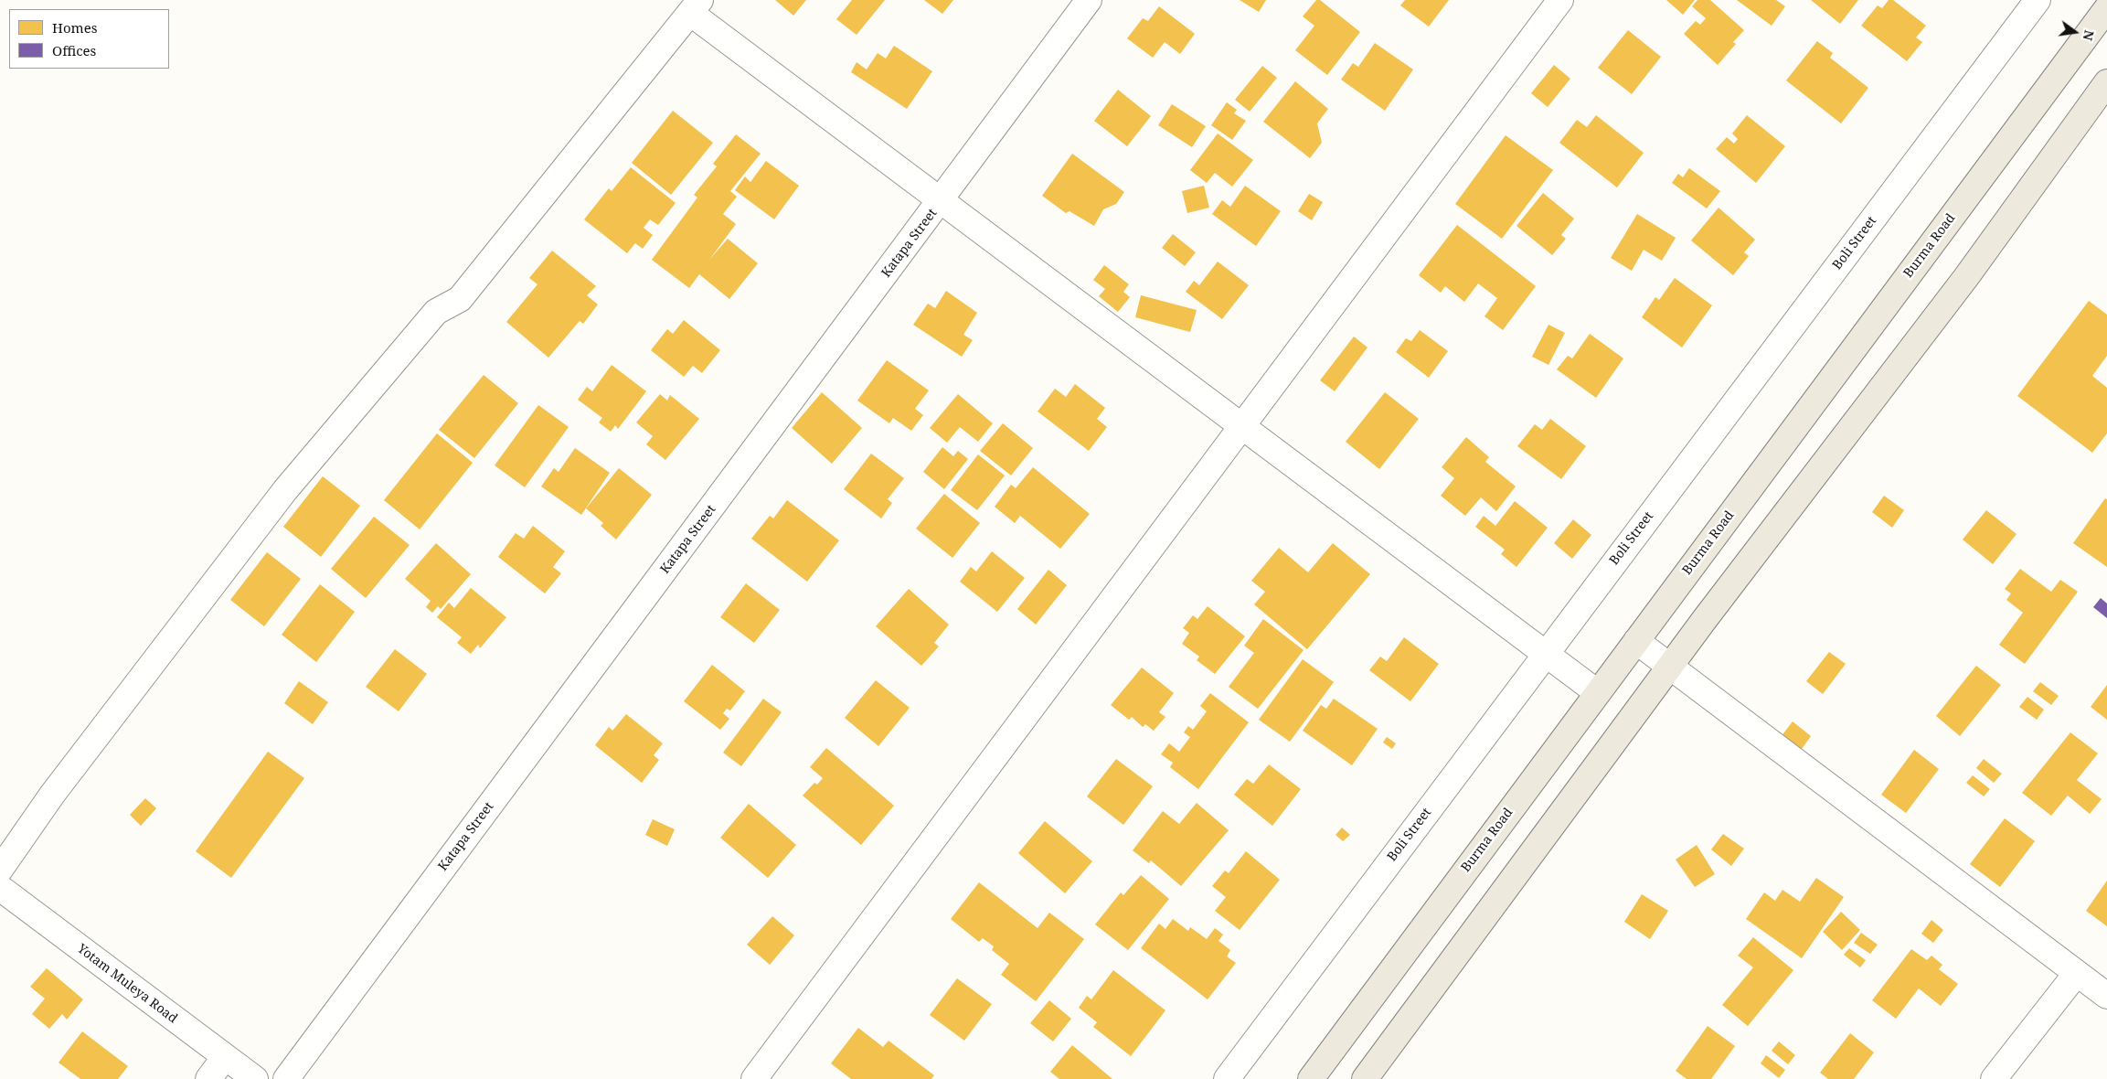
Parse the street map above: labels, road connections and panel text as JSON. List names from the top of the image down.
{
  "streets": {
    "main road": ["Burma Road"],
    "street": ["Katapa Street", "Boli Street", "Yotam Muleya Road"]
  },
  "legend": ["Homes", "Offices"],
  "north": "right"
}
